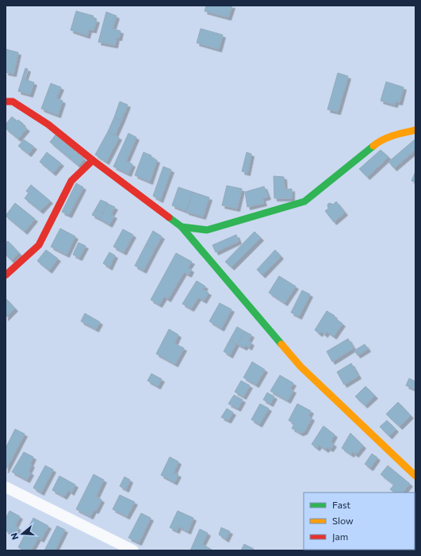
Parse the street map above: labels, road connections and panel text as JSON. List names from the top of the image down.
{
  "legend": ["Fast", "Slow", "Jam"],
  "north": "left"
}
